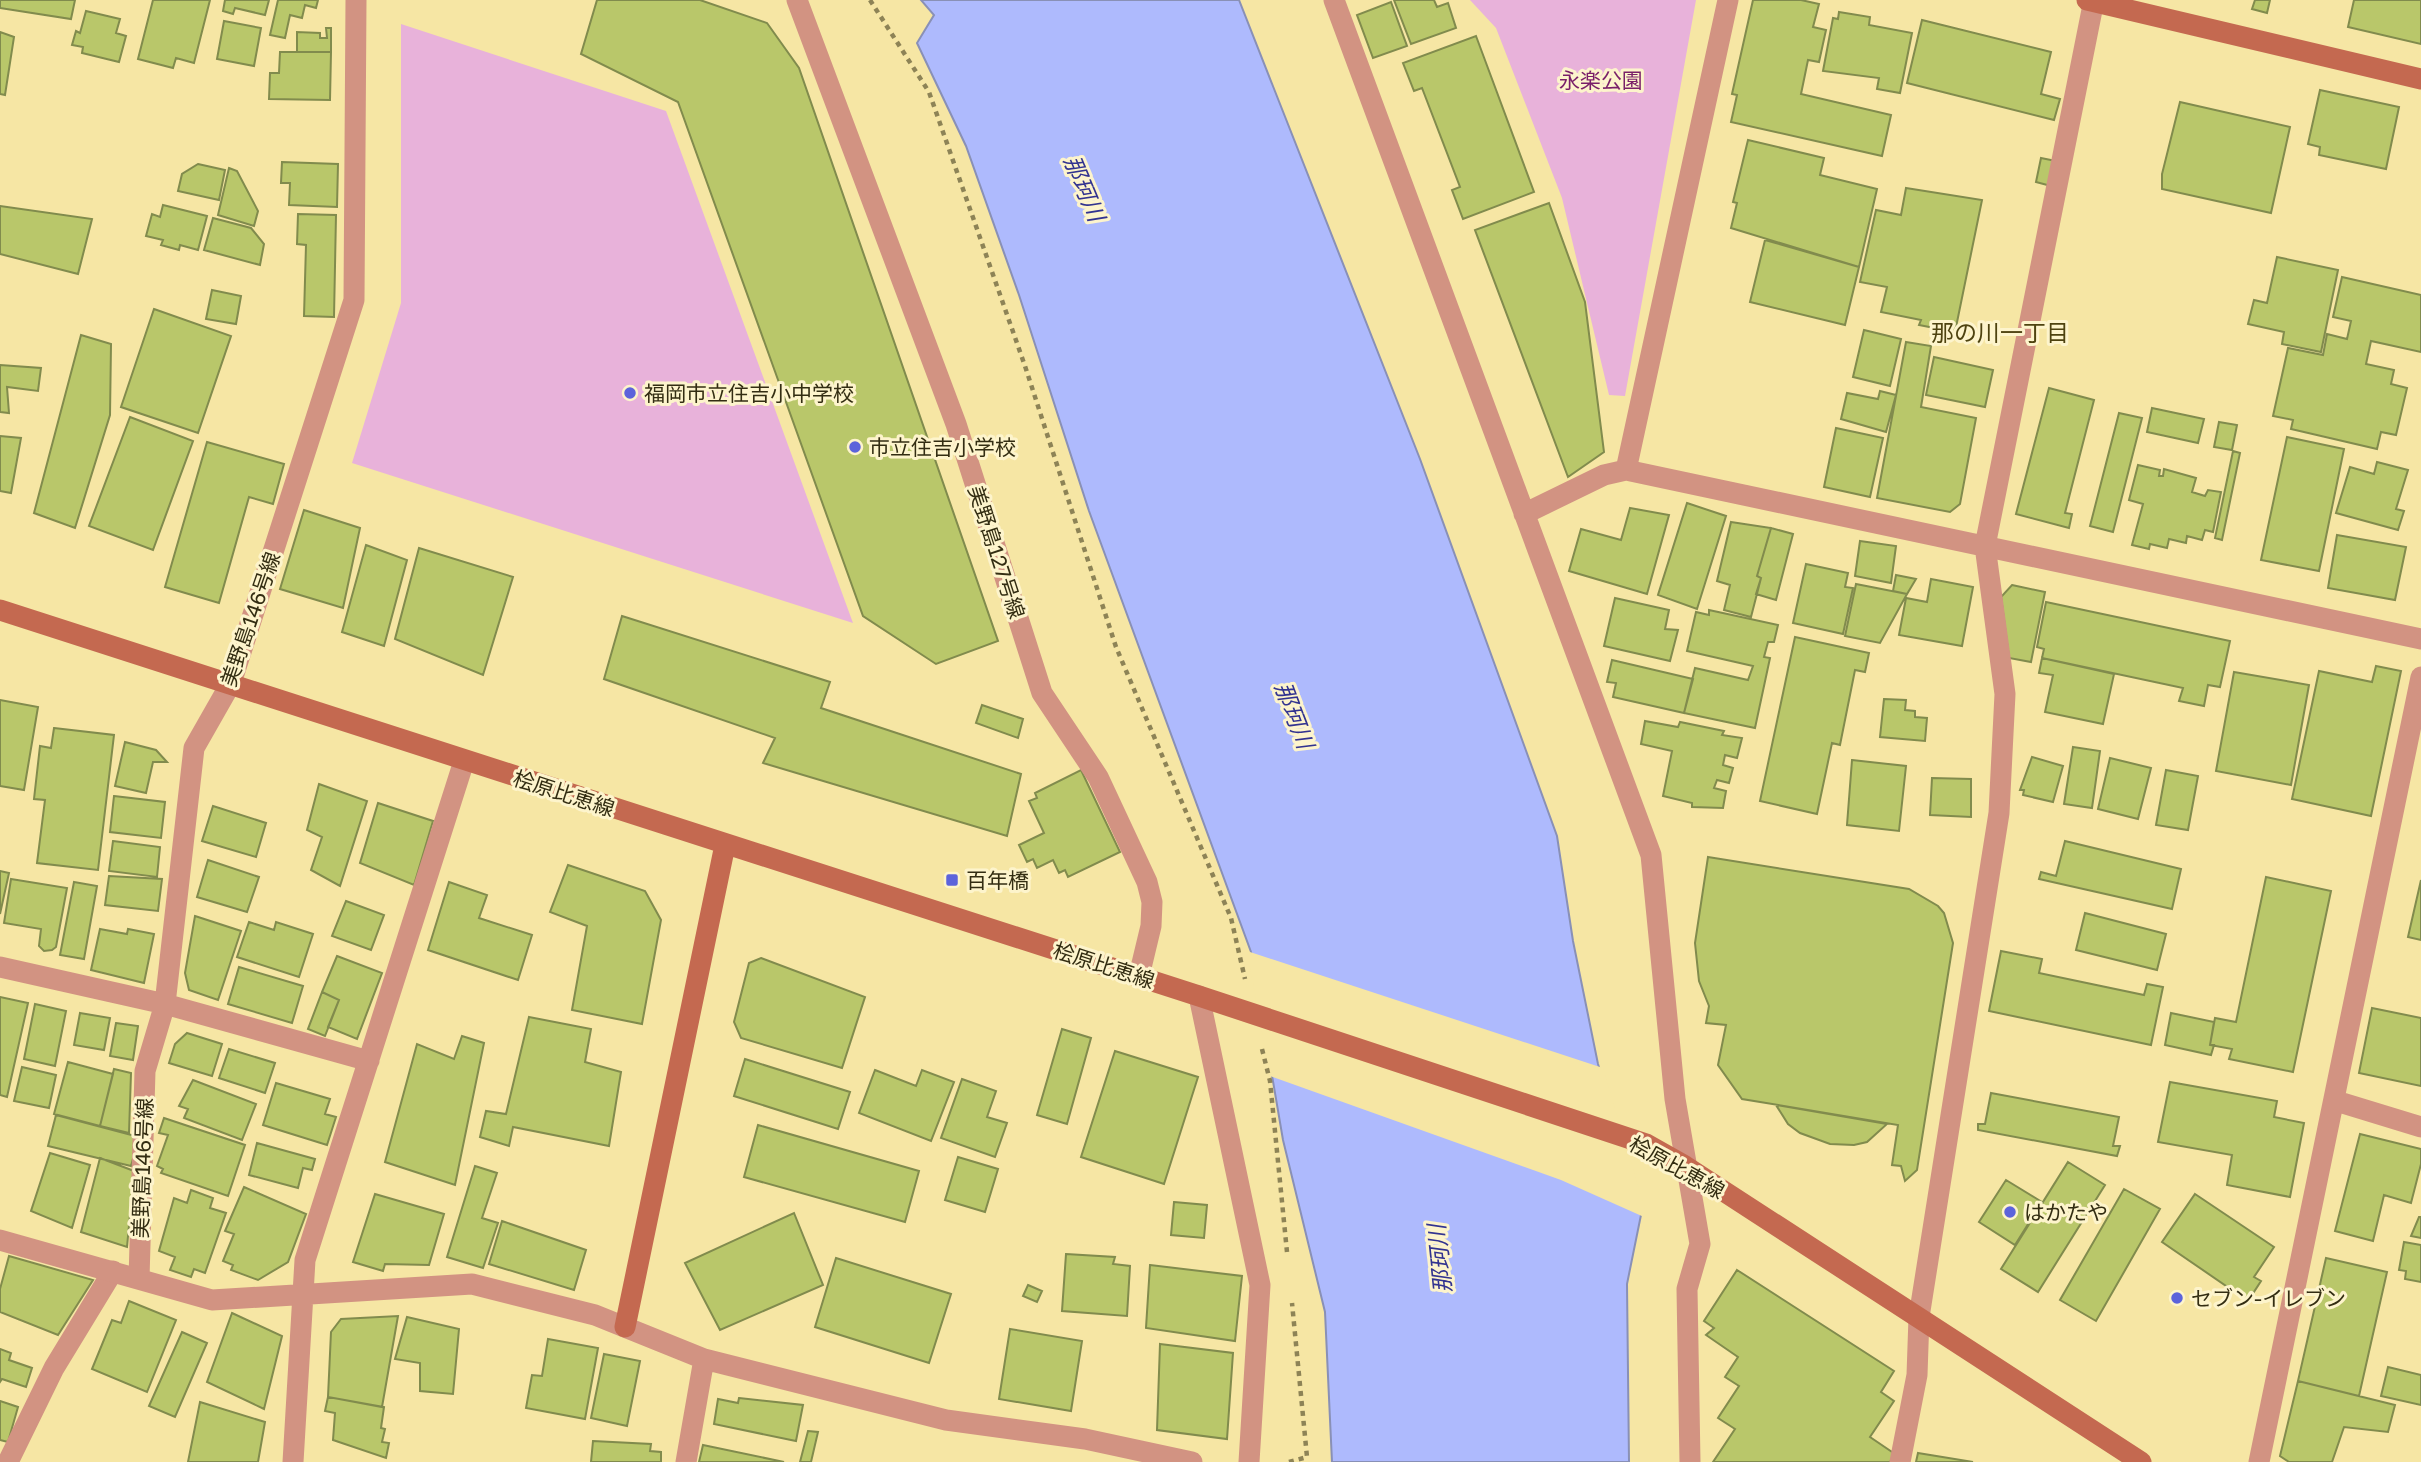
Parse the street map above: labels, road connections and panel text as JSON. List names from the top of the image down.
{
  "streets": {
    "main road": ["桧原比恵線"],
    "street": ["美野島127号線", "美野島146号線"]
  },
  "crossings": [
    ["美野島127号線", "桧原比恵線"],
    ["美野島146号線", "桧原比恵線"]
  ],
  "districts": ["那の川一丁目"],
  "water": ["那珂川"],
  "parks": ["永楽公園"],
  "places": {
    "other": [
      "福岡市立住吉小中学校",
      "市立住吉小学校",
      "はかたや",
      "セブン-イレブン"
    ],
    "transit": ["百年橋"]
  }
}
